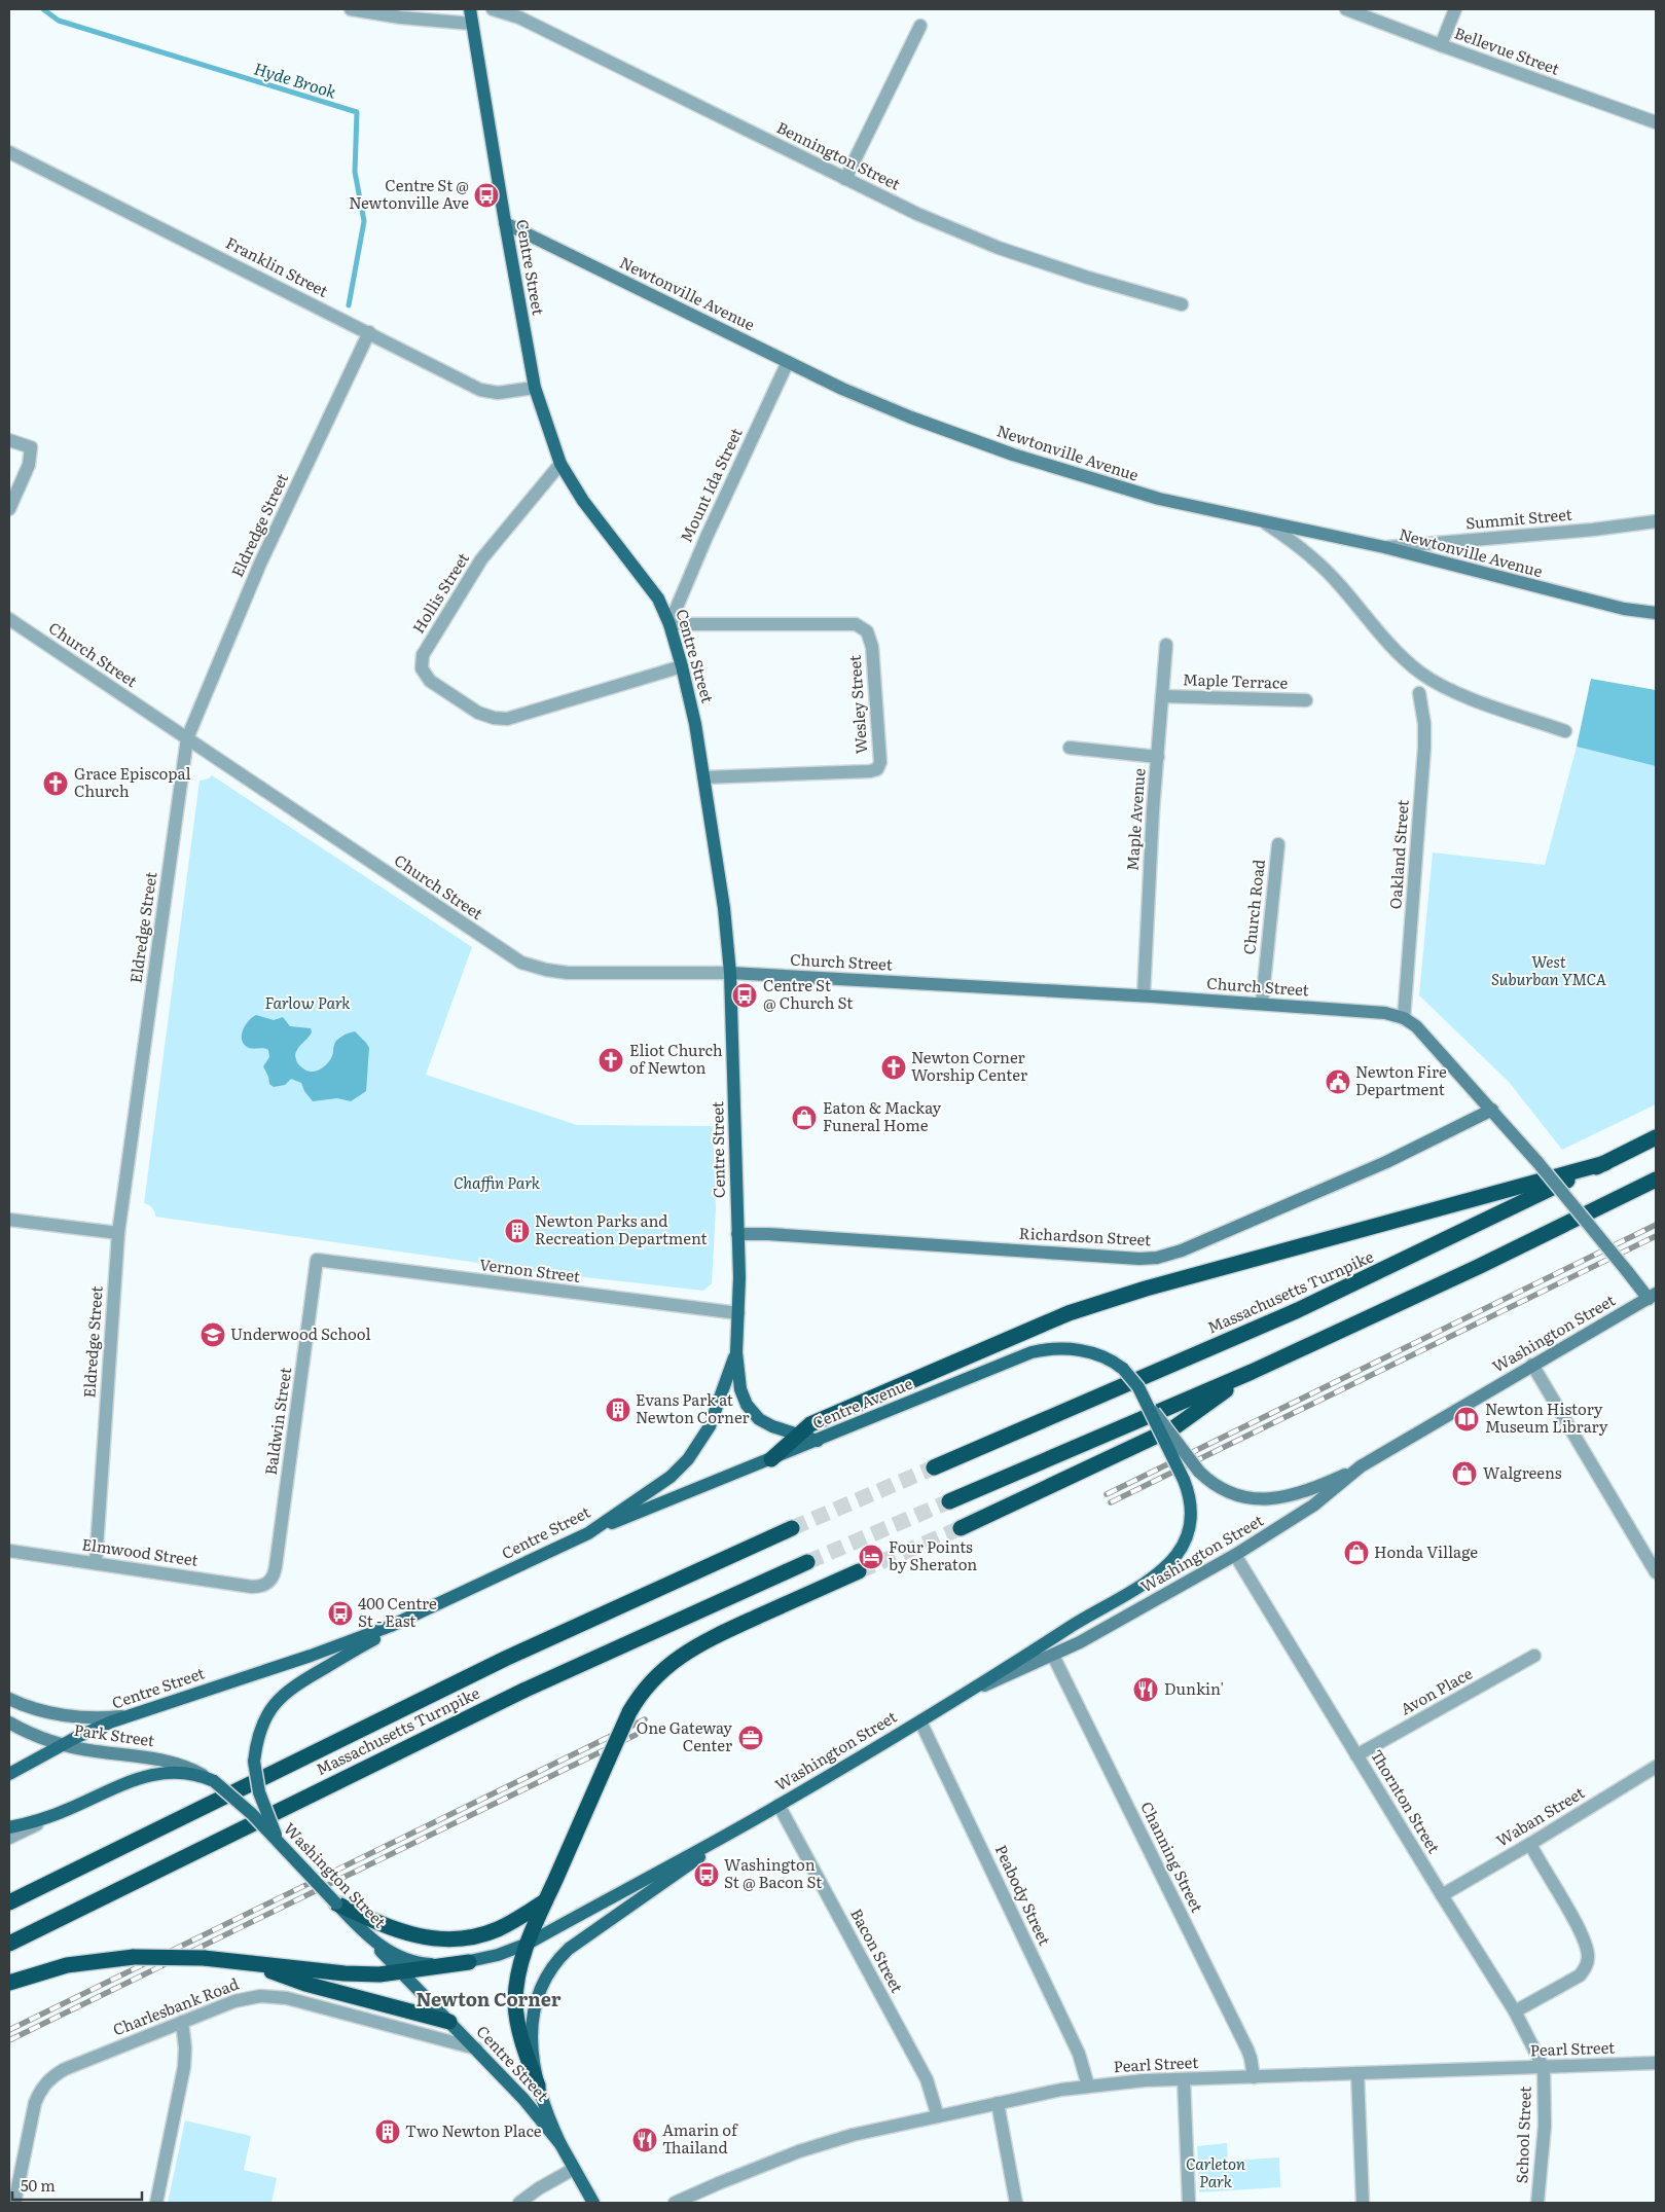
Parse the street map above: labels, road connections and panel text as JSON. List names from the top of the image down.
{
  "streets": {
    "highway": ["Massachusetts Turnpike"],
    "main road": [
      "Centre Street",
      "Newtonville Avenue",
      "Church Street",
      "Richardson Street",
      "Washington Street",
      "Centre Avenue",
      "Park Street"
    ],
    "street": [
      "Bellevue Street",
      "Bennington Street",
      "Franklin Street",
      "Mount Ida Street",
      "Summit Street",
      "Eldredge Street",
      "Hollis Street",
      "Maple Terrace",
      "Wesley Street",
      "Maple Avenue",
      "Oakland Street",
      "Church Road",
      "Vernon Street",
      "Baldwin Street",
      "Elmwood Street",
      "Avon Place",
      "Thornton Street",
      "Waban Street",
      "Channing Street",
      "Peabody Street",
      "Bacon Street",
      "Charlesbank Road",
      "Pearl Street",
      "School Street"
    ]
  },
  "crossings": [
    ["Franklin Street", "Centre Street"],
    ["Franklin Street", "Eldredge Street"],
    ["Centre Street", "Newtonville Avenue"],
    ["Centre Street", "Mount Ida Street"],
    ["Centre Street", "Hollis Street"],
    ["Centre Street", "Church Street"],
    ["Centre Street", "Wesley Street"],
    ["Centre Street", "Richardson Street"],
    ["Centre Street", "Vernon Street"],
    ["Centre Street", "Washington Street"],
    ["Centre Street", "Centre Avenue"],
    ["Centre Street", "Park Street"],
    ["Centre Street", "Charlesbank Road"],
    ["Newtonville Avenue", "Mount Ida Street"],
    ["Newtonville Avenue", "Summit Street"],
    ["Mount Ida Street", "Wesley Street"],
    ["Eldredge Street", "Church Street"],
    ["Eldredge Street", "Elmwood Street"],
    ["Church Street", "Maple Avenue"],
    ["Church Street", "Oakland Street"],
    ["Church Street", "Church Road"],
    ["Church Street", "Richardson Street"],
    ["Church Street", "Washington Street"],
    ["Maple Terrace", "Maple Avenue"],
    ["Vernon Street", "Baldwin Street"],
    ["Washington Street", "Centre Avenue"],
    ["Washington Street", "Park Street"],
    ["Washington Street", "Thornton Street"],
    ["Washington Street", "Channing Street"],
    ["Washington Street", "Peabody Street"],
    ["Washington Street", "Bacon Street"],
    ["Baldwin Street", "Elmwood Street"],
    ["Avon Place", "Thornton Street"],
    ["Thornton Street", "Waban Street"],
    ["Thornton Street", "Pearl Street"],
    ["Thornton Street", "School Street"],
    ["Channing Street", "Pearl Street"],
    ["Peabody Street", "Pearl Street"],
    ["Bacon Street", "Pearl Street"],
    ["Pearl Street", "School Street"]
  ],
  "districts": ["Newton Corner"],
  "water": ["Hyde Brook"],
  "parks": [
    "West Suburban YMCA",
    "Farlow Park",
    "Chaffin Park",
    "Carleton Park"
  ],
  "places": {
    "bus stop": [
      "Centre St @ Newtonville Ave",
      "Centre St @ Church St",
      "400 Centre St - East",
      "Washington St @ Bacon St"
    ],
    "church": ["Grace Episcopal Church", "Eliot Church of Newton", "Newton Corner Worship Center"],
    "public building": ["Newton Fire Department"],
    "shop": ["Eaton & Mackay Funeral Home", "Walgreens", "Honda Village"],
    "building": ["Newton Parks and Recreation Department", "Evans Park at Newton Corner", "Two Newton Place"],
    "school or university": ["Underwood School"],
    "library": ["Newton History Museum Library"],
    "hotel": ["Four Points by Sheraton"],
    "restaurant": ["Dunkin'", "Amarin of Thailand"],
    "office": ["One Gateway Center"]
  },
  "scale_bar": "50 m"
}
